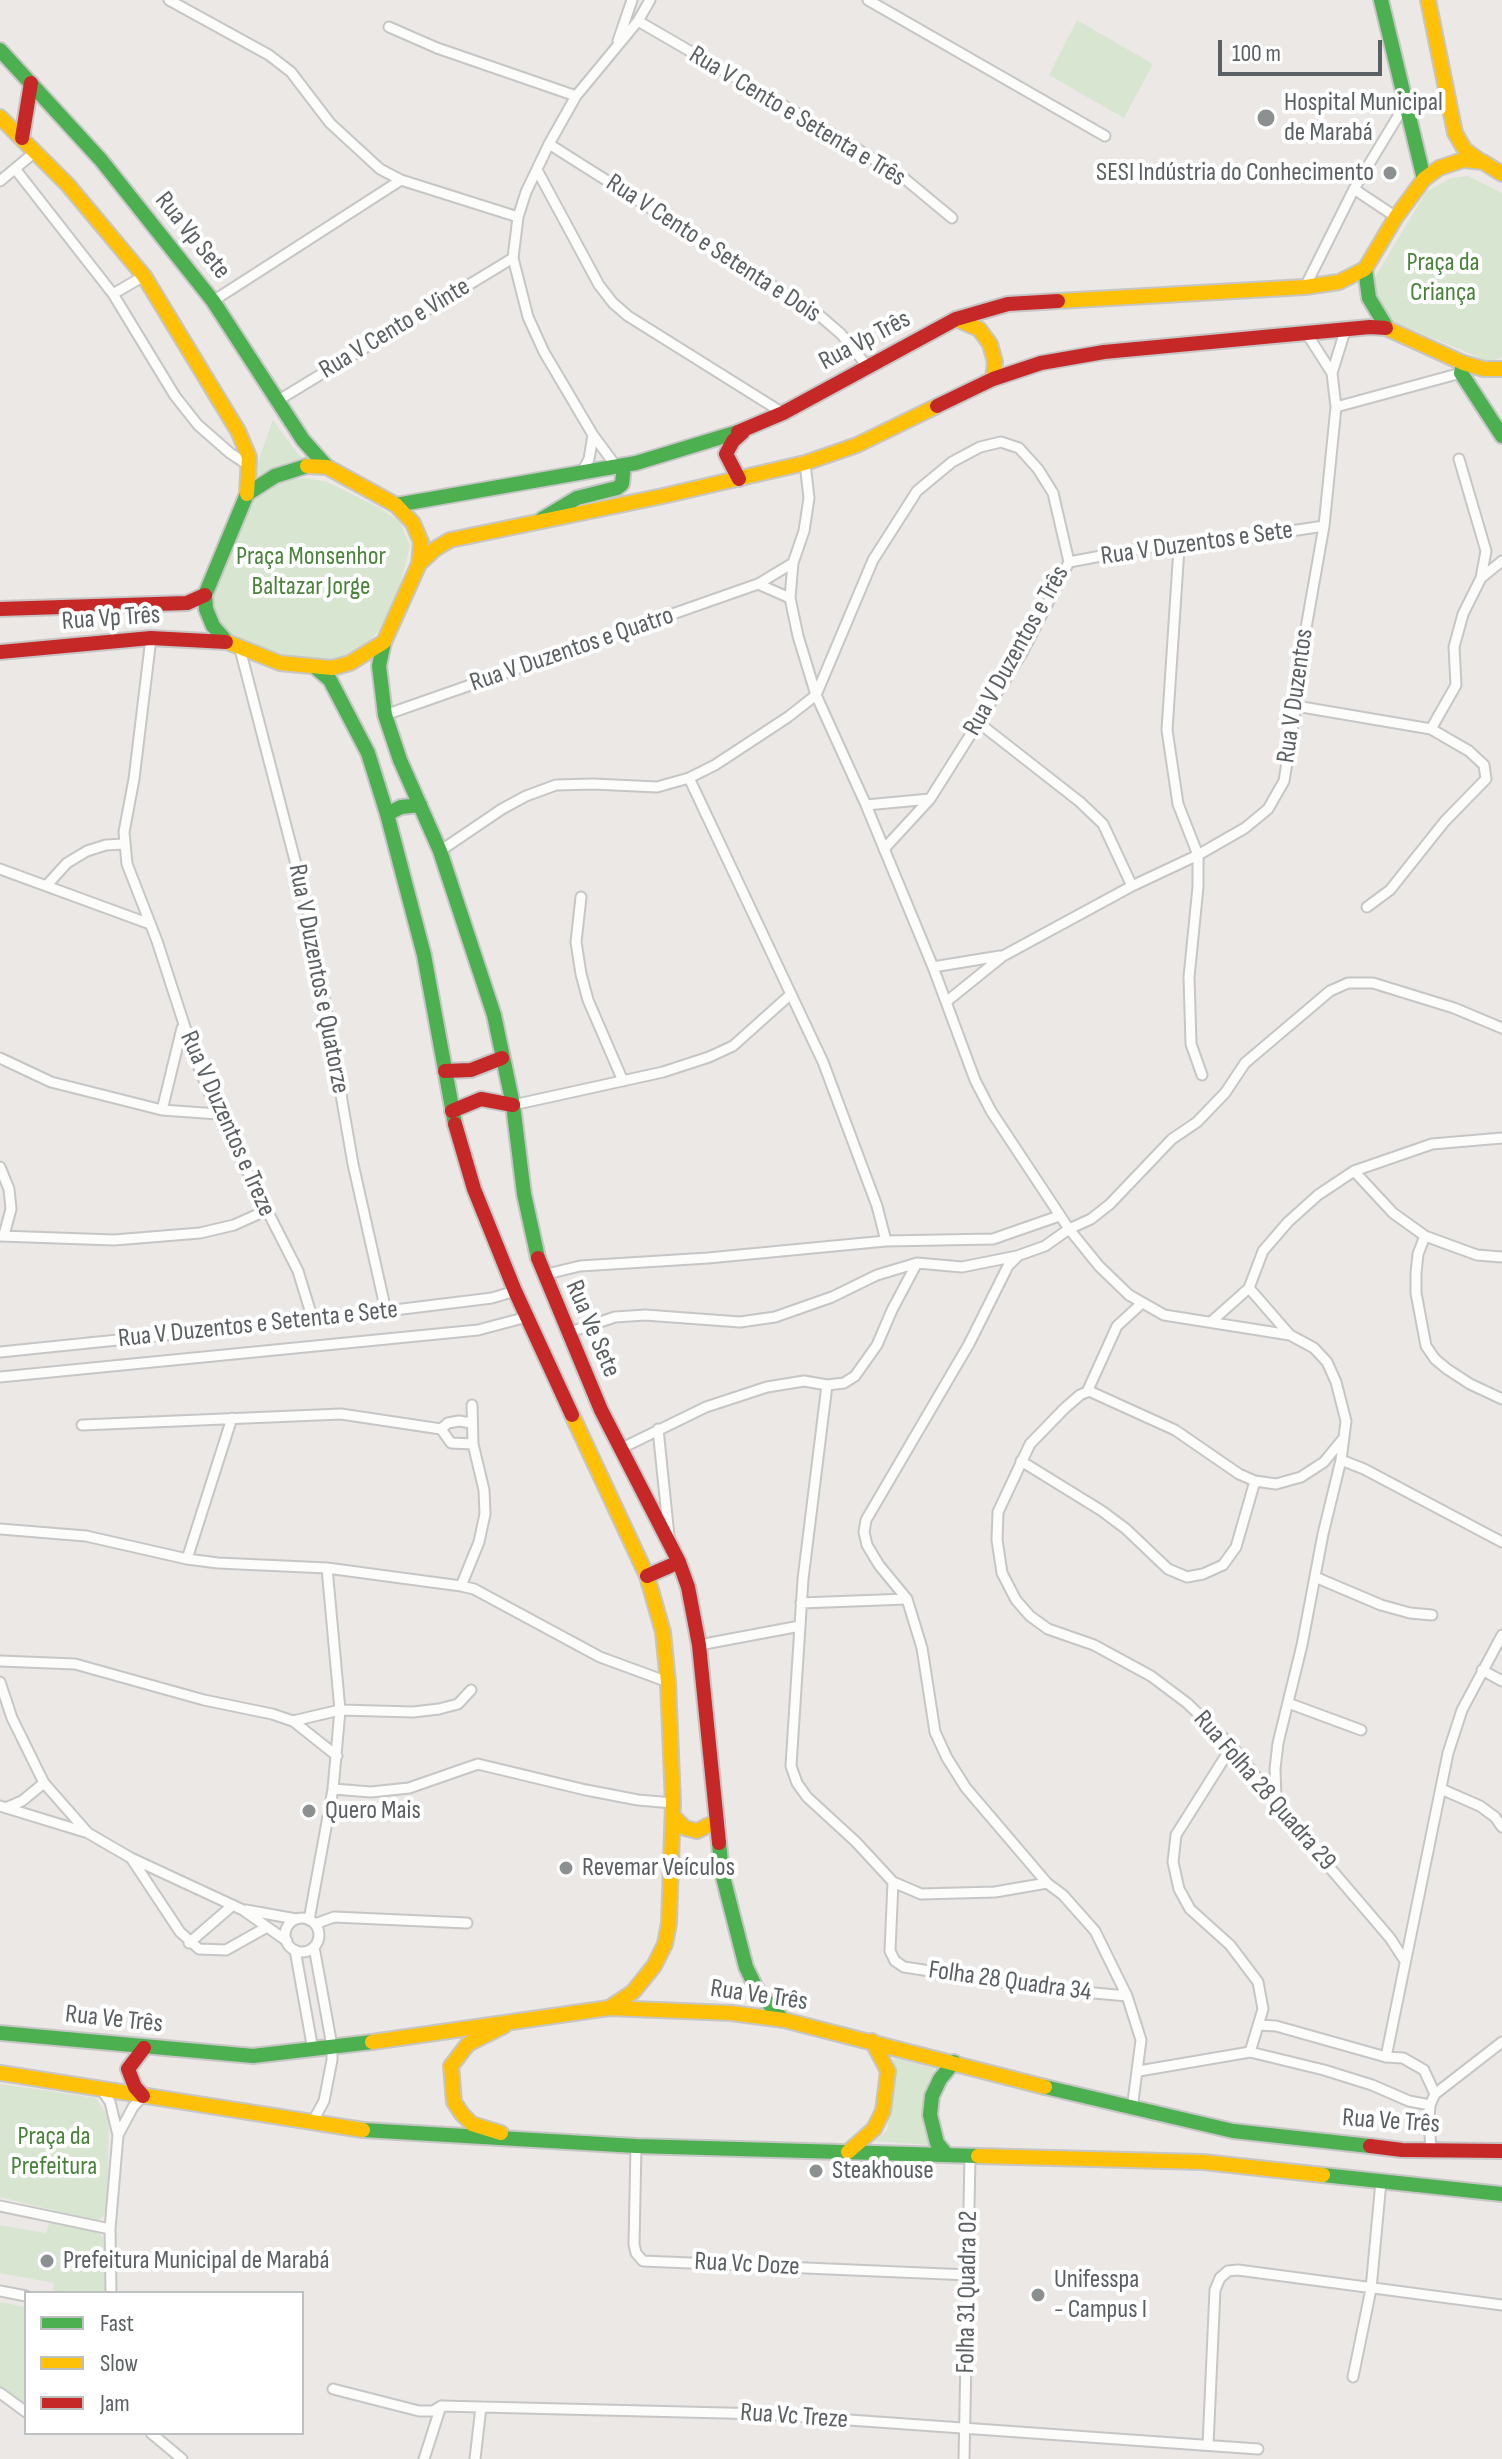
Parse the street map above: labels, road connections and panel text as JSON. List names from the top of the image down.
{
  "streets": {
    "main road": [
      "Rua Vp Sete",
      "Rua Vp Três",
      "Rua Ve Sete",
      "Rua Ve Três"
    ],
    "street": [
      "Rua V Cento e Setenta e Três",
      "Rua V Cento e Setenta e Dois",
      "Rua V Cento e Vinte",
      "Rua V Duzentos e Sete",
      "Rua V Duzentos e Quatro",
      "Rua V Duzentos e Três",
      "Rua V Duzentos",
      "Rua V Duzentos e Quatorze",
      "Rua V Duzentos e Treze",
      "Rua V Duzentos e Setenta e Sete",
      "Rua Folha 28 Quadra 29",
      "Folha 28 Quadra 34",
      "Rua Vc Doze",
      "Folha 31 Quadra 02",
      "Rua Vc Treze"
    ]
  },
  "crossings": [
    ["Rua Vp Sete", "Rua V Cento e Vinte"],
    ["Rua Vp Sete", "Rua Vp Três"],
    ["Rua Vp Sete", "Rua V Duzentos e Quatorze"],
    ["Rua Vp Sete", "Rua Ve Sete"],
    ["Rua V Cento e Setenta e Dois", "Rua Vp Três"],
    ["Rua Vp Três", "Rua V Duzentos e Quatorze"],
    ["Rua Vp Três", "Rua V Duzentos e Treze"],
    ["Rua Vp Três", "Rua Ve Sete"],
    ["Rua V Duzentos e Sete", "Rua V Duzentos e Três"],
    ["Rua V Duzentos e Sete", "Rua V Duzentos"],
    ["Rua V Duzentos e Quatro", "Rua Ve Sete"],
    ["Rua V Duzentos e Quatorze", "Rua V Duzentos e Setenta e Sete"],
    ["Rua V Duzentos e Quatorze", "Rua Ve Sete"],
    ["Rua V Duzentos e Treze", "Rua V Duzentos e Setenta e Sete"],
    ["Rua V Duzentos e Setenta e Sete", "Rua Ve Sete"],
    ["Rua Ve Sete", "Rua Ve Três"],
    ["Rua Vc Doze", "Folha 31 Quadra 02"],
    ["Folha 31 Quadra 02", "Rua Vc Treze"]
  ],
  "parks": ["Praça da Criança", "Praça Monsenhor Baltazar Jorge", "Praça da Prefeitura"],
  "places": [
    "Hospital Municipal de Marabá",
    "SESI Indústria do Conhecimento",
    "Quero Mais",
    "Revemar Veículos",
    "Steakhouse",
    "Prefeitura Municipal de Marabá",
    "Unifesspa - Campus I"
  ],
  "legend": ["Fast", "Slow", "Jam"],
  "scale_bar": "100 m"
}
